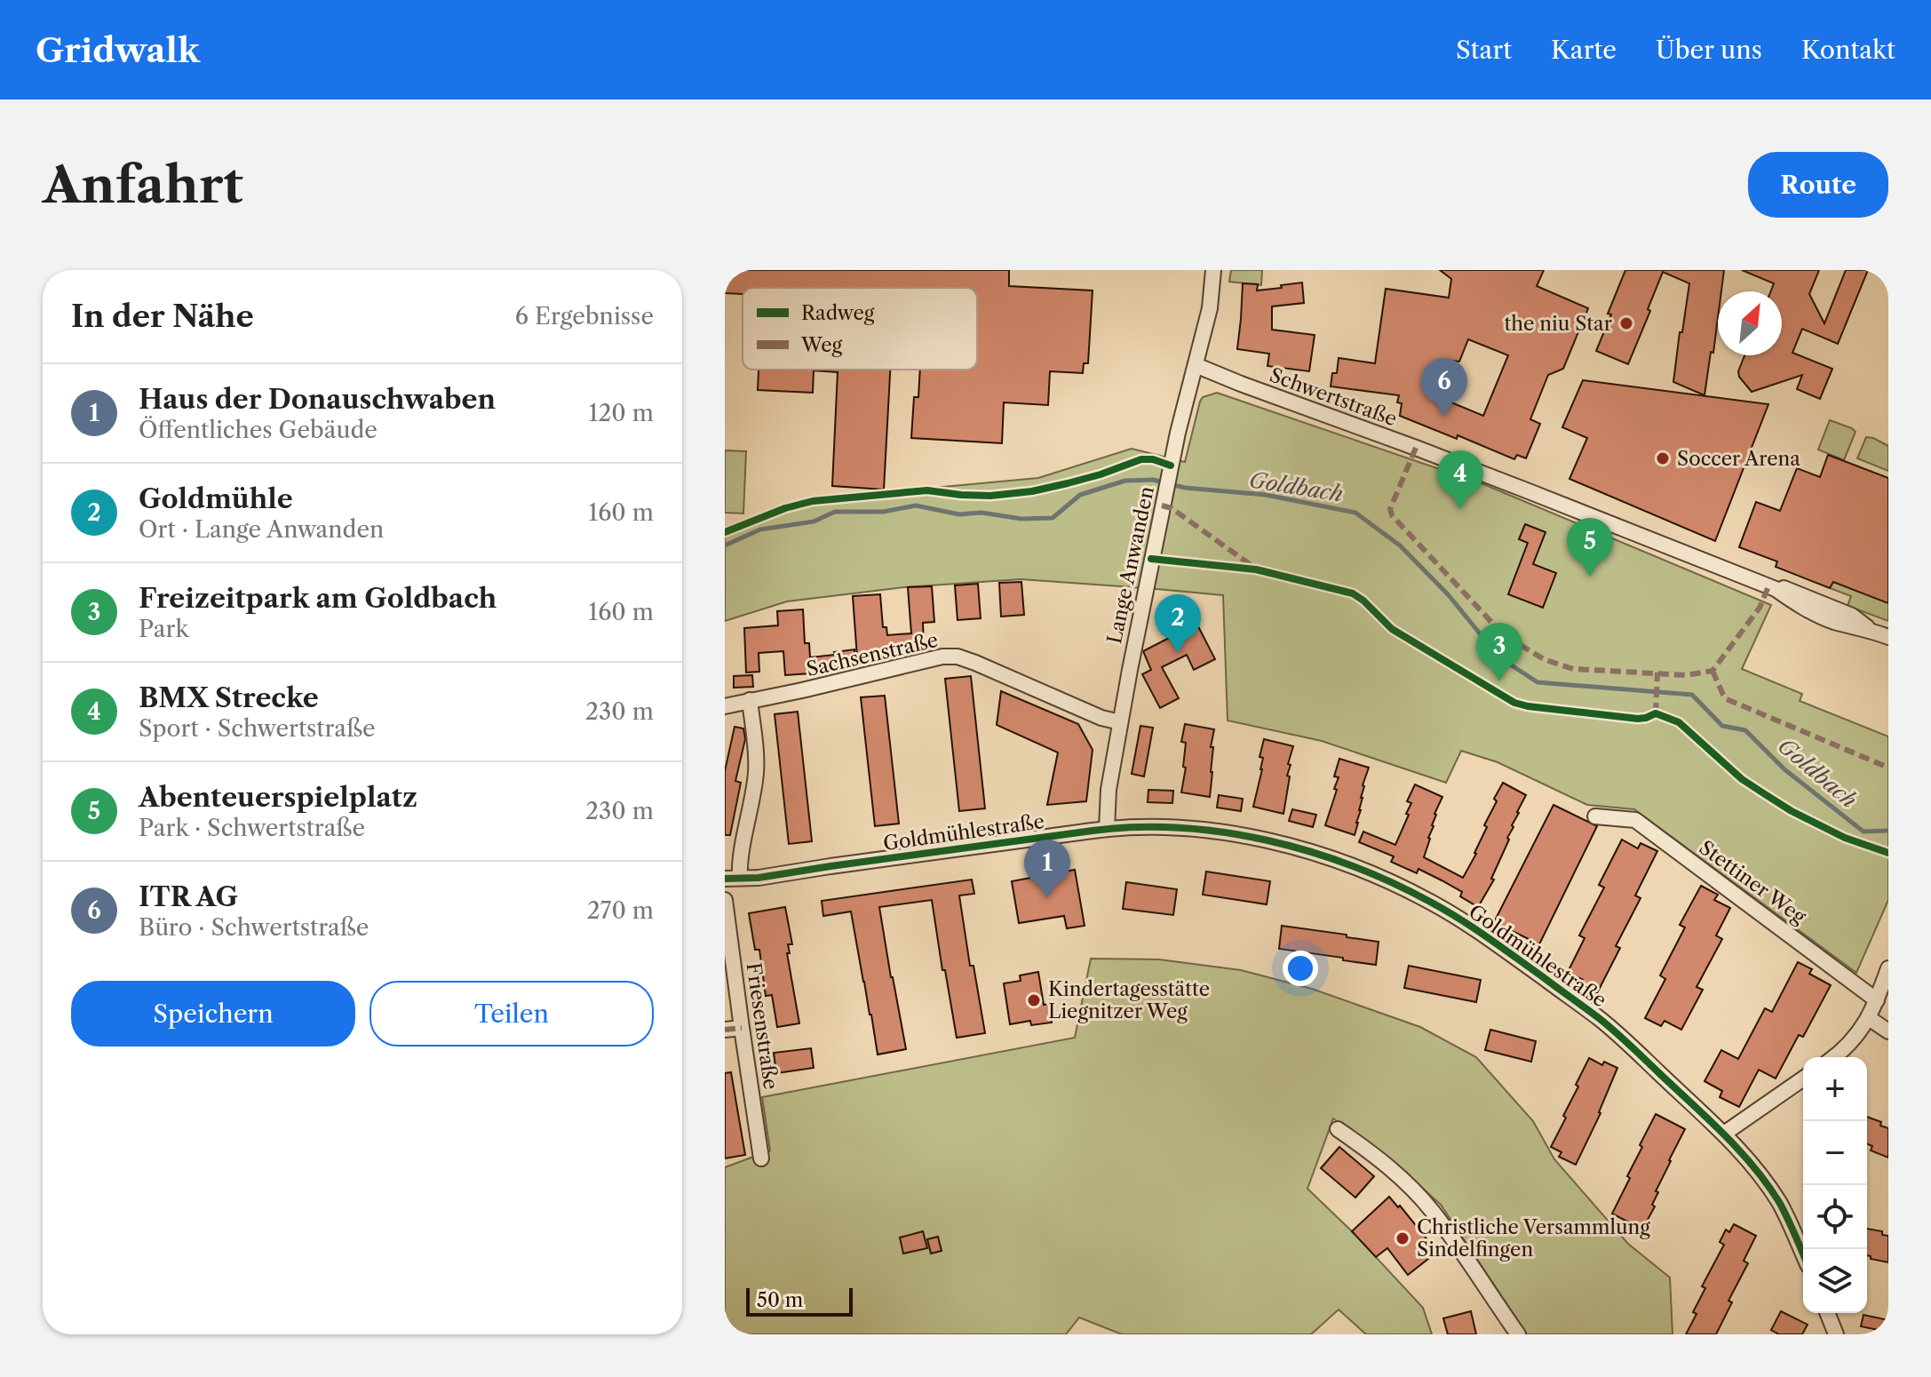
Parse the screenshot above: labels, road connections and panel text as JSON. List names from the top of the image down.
{
  "streets": {
    "street": [
      "Schwertstraße",
      "Lange Anwanden",
      "Sachsenstraße",
      "Goldmühlestraße",
      "Stettiner Weg",
      "Friesenstraße"
    ]
  },
  "crossings": [
    ["Schwertstraße", "Lange Anwanden"],
    ["Lange Anwanden", "Sachsenstraße"],
    ["Lange Anwanden", "Goldmühlestraße"]
  ],
  "water": ["Goldbach"],
  "places": [
    "the niu Star",
    "Soccer Arena",
    "Kindertagesstätte Liegnitzer Weg",
    "Christliche Versammlung Sindelfingen"
  ],
  "legend": ["Radweg", "Weg"],
  "scale_bar": "50 m",
  "north": "top right",
  "page": {
    "header": "Gridwalk",
    "nav": [
      "Start",
      "Karte",
      "Über uns",
      "Kontakt"
    ],
    "buttons": [
      "Route",
      ["Speichern", "Teilen"]
    ],
    "title": "Anfahrt",
    "heading": ["In der Nähe", "6 Ergebnisse"],
    "pins": [
      "6",
      "4",
      "5",
      "2",
      "3",
      "1"
    ],
    "list": [
      {
        "mark": "1",
        "name": "Haus der Donauschwaben",
        "note": "Öffentliches Gebäude",
        "value": "120 m"
      },
      {
        "mark": "2",
        "name": "Goldmühle",
        "note": "Ort · Lange Anwanden",
        "value": "160 m"
      },
      {
        "mark": "3",
        "name": "Freizeitpark am Goldbach",
        "note": "Park",
        "value": "160 m"
      },
      {
        "mark": "4",
        "name": "BMX Strecke",
        "note": "Sport · Schwertstraße",
        "value": "230 m"
      },
      {
        "mark": "5",
        "name": "Abenteuerspielplatz",
        "note": "Park · Schwertstraße",
        "value": "230 m"
      },
      {
        "mark": "6",
        "name": "ITR AG",
        "note": "Büro · Schwertstraße",
        "value": "270 m"
      }
    ],
    "map_buttons": ["+", "−"],
    "scale": "50 m"
  }
}
